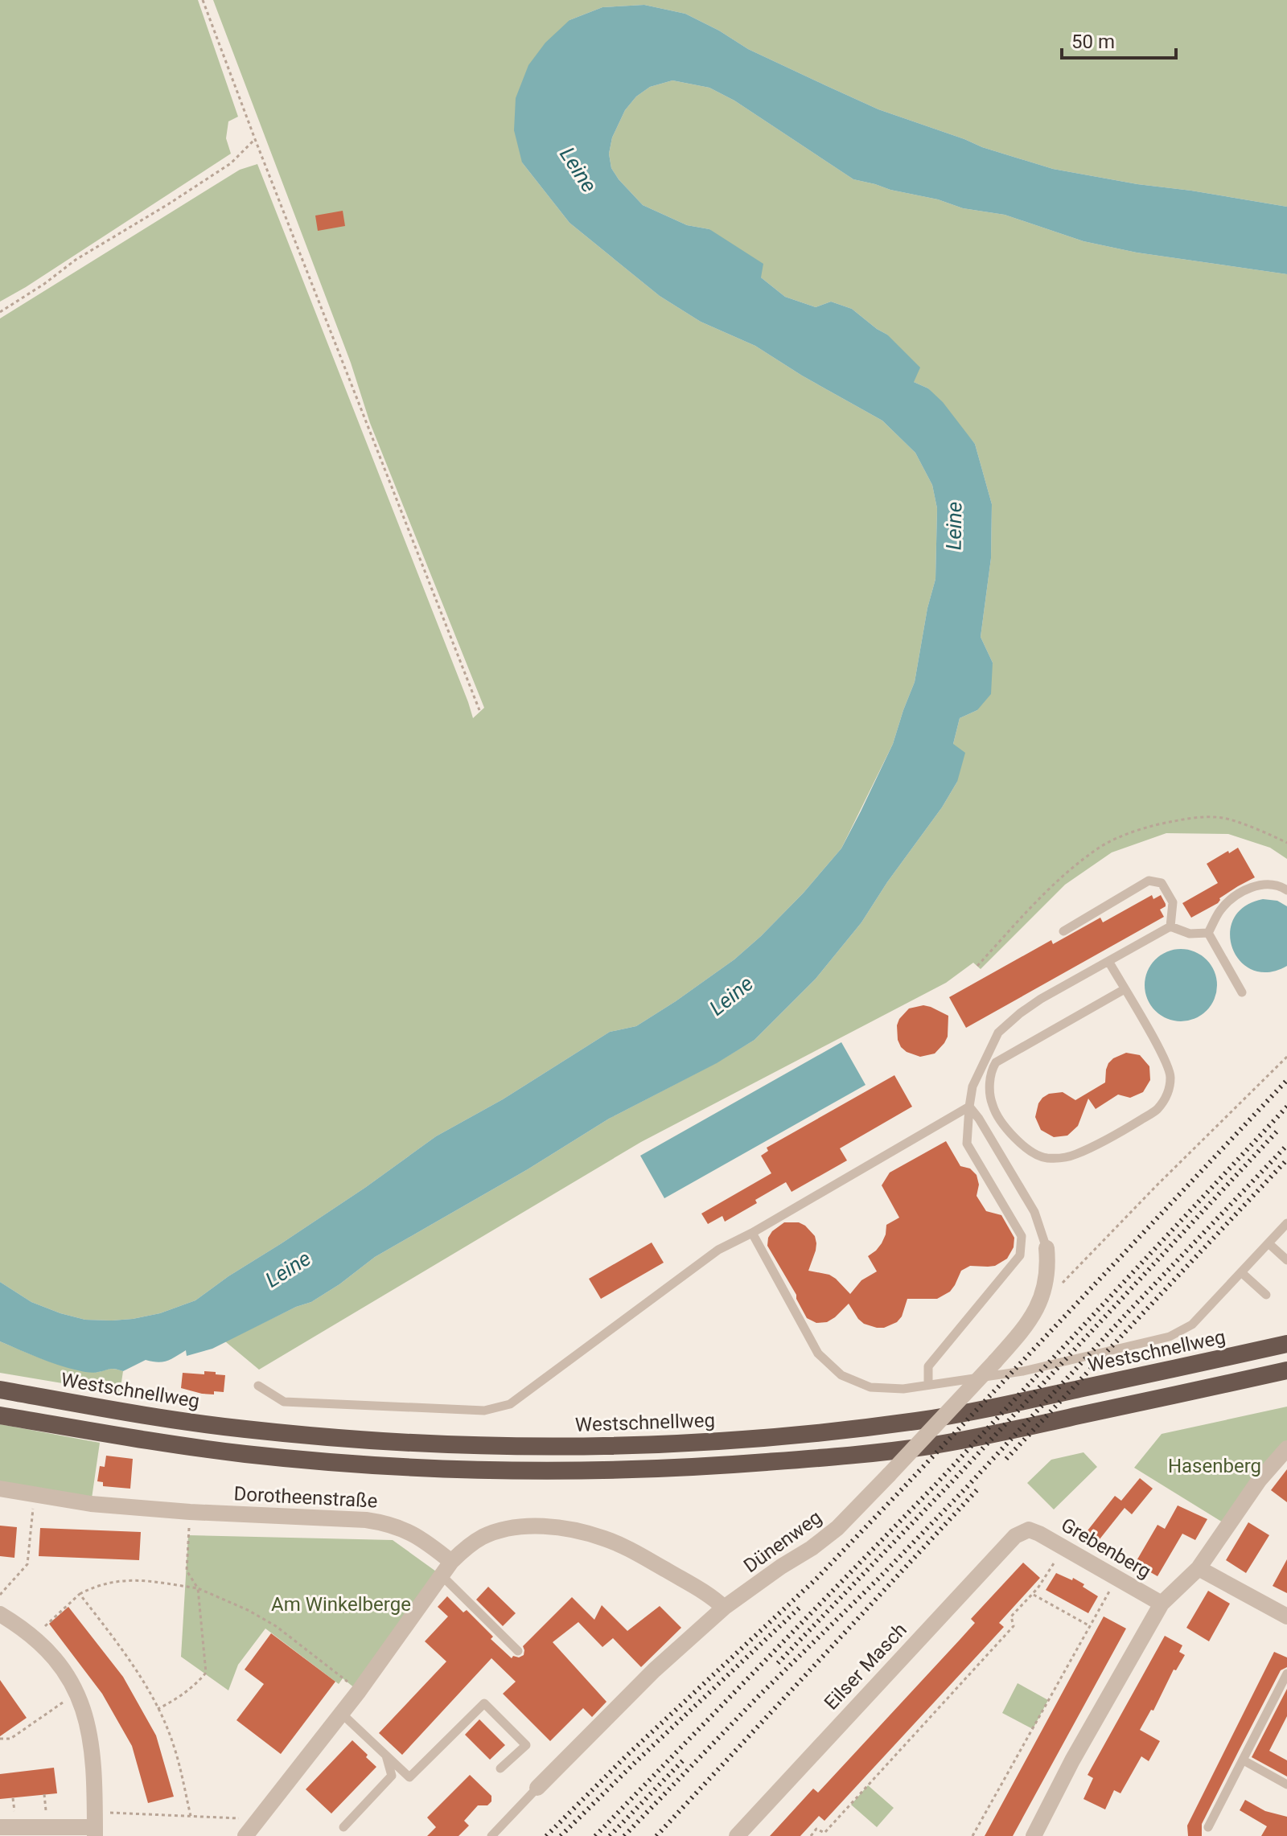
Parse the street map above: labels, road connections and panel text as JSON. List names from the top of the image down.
{
  "streets": {
    "highway": ["Westschnellweg"],
    "street": [
      "Dorotheenstraße",
      "Dünenweg",
      "Grebenberg",
      "Eilser Masch"
    ]
  },
  "crossings": [
    ["Grebenberg", "Eilser Masch"]
  ],
  "water": ["Leine"],
  "parks": ["Hasenberg", "Am Winkelberge"],
  "scale_bar": "50 m"
}
